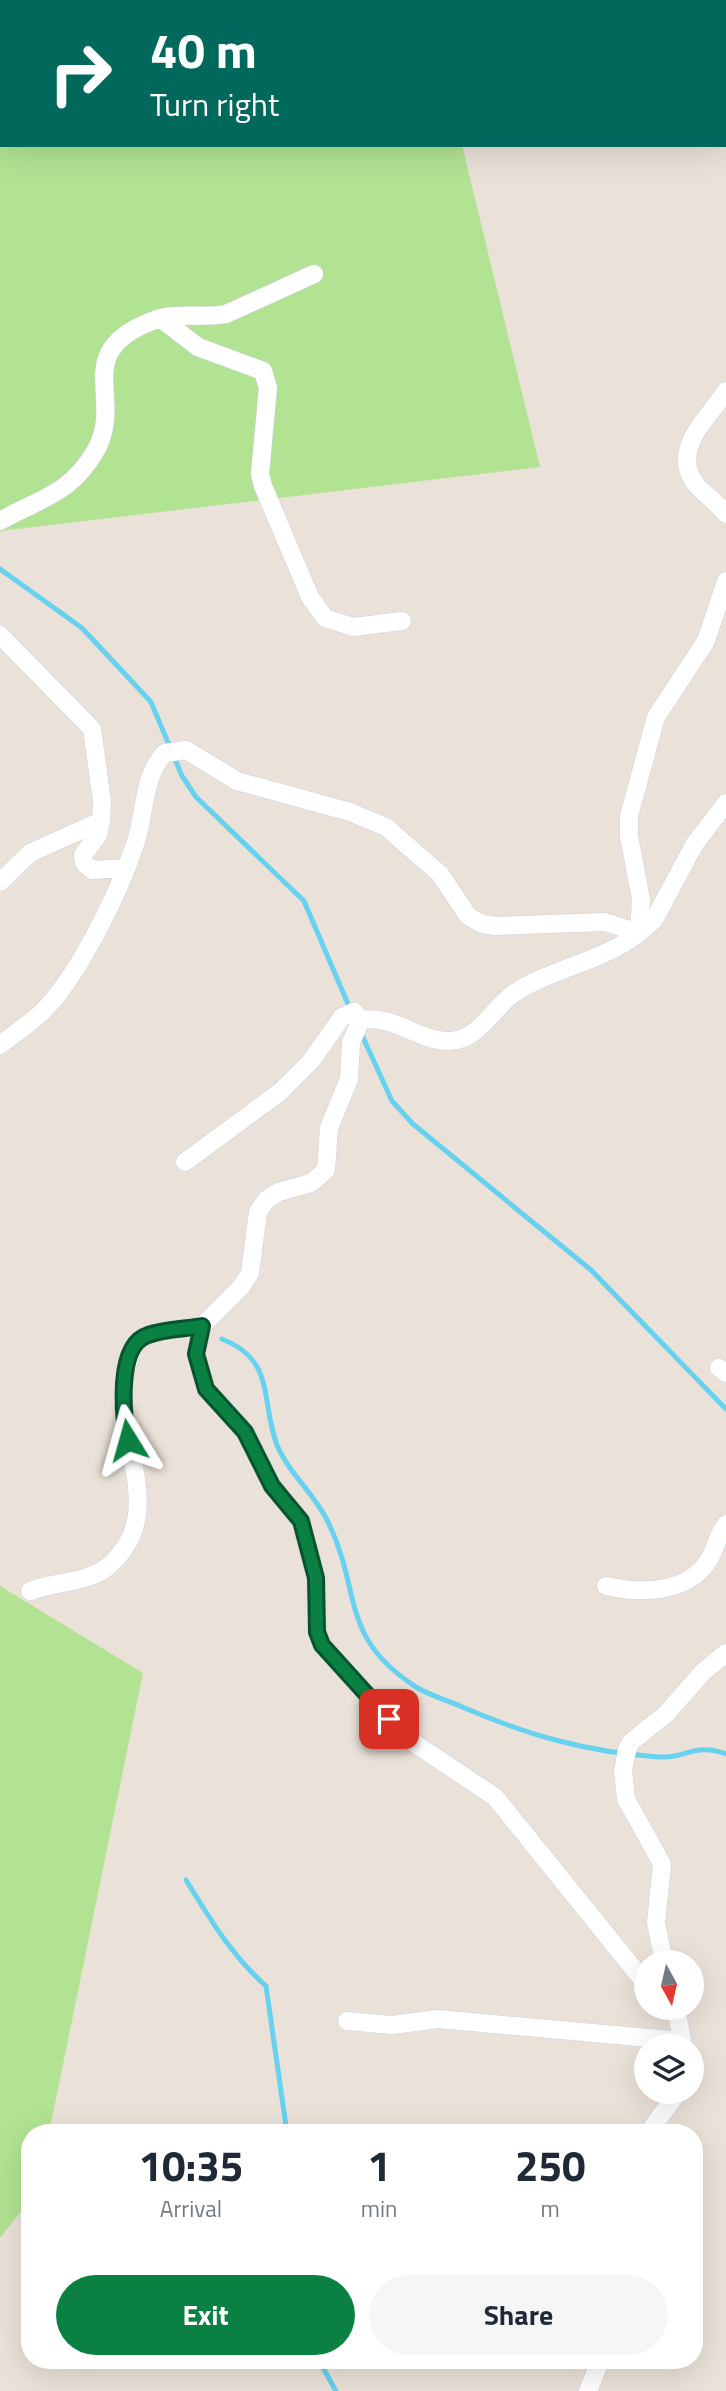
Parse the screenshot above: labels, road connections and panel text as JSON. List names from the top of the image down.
{
  "north": "bottom",
  "page": {
    "turn": ["40 m", "Turn right"],
    "eta": [
      "10:35",
      "Arrival",
      "1",
      "min",
      "250",
      "m"
    ],
    "buttons": ["Exit", "Share"]
  }
}
